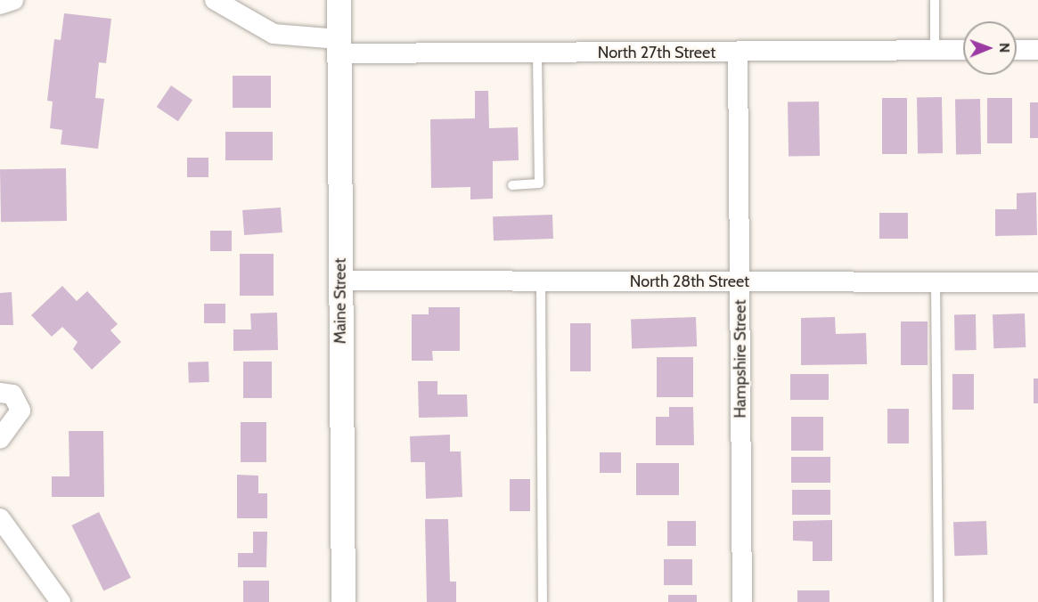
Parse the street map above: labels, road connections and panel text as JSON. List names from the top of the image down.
{
  "streets": {
    "street": [
      "North 27th Street",
      "North 28th Street",
      "Maine Street",
      "Hampshire Street"
    ]
  },
  "crossings": [
    ["North 27th Street", "Maine Street"],
    ["North 27th Street", "Hampshire Street"],
    ["North 28th Street", "Maine Street"],
    ["North 28th Street", "Hampshire Street"]
  ],
  "north": "right"
}
